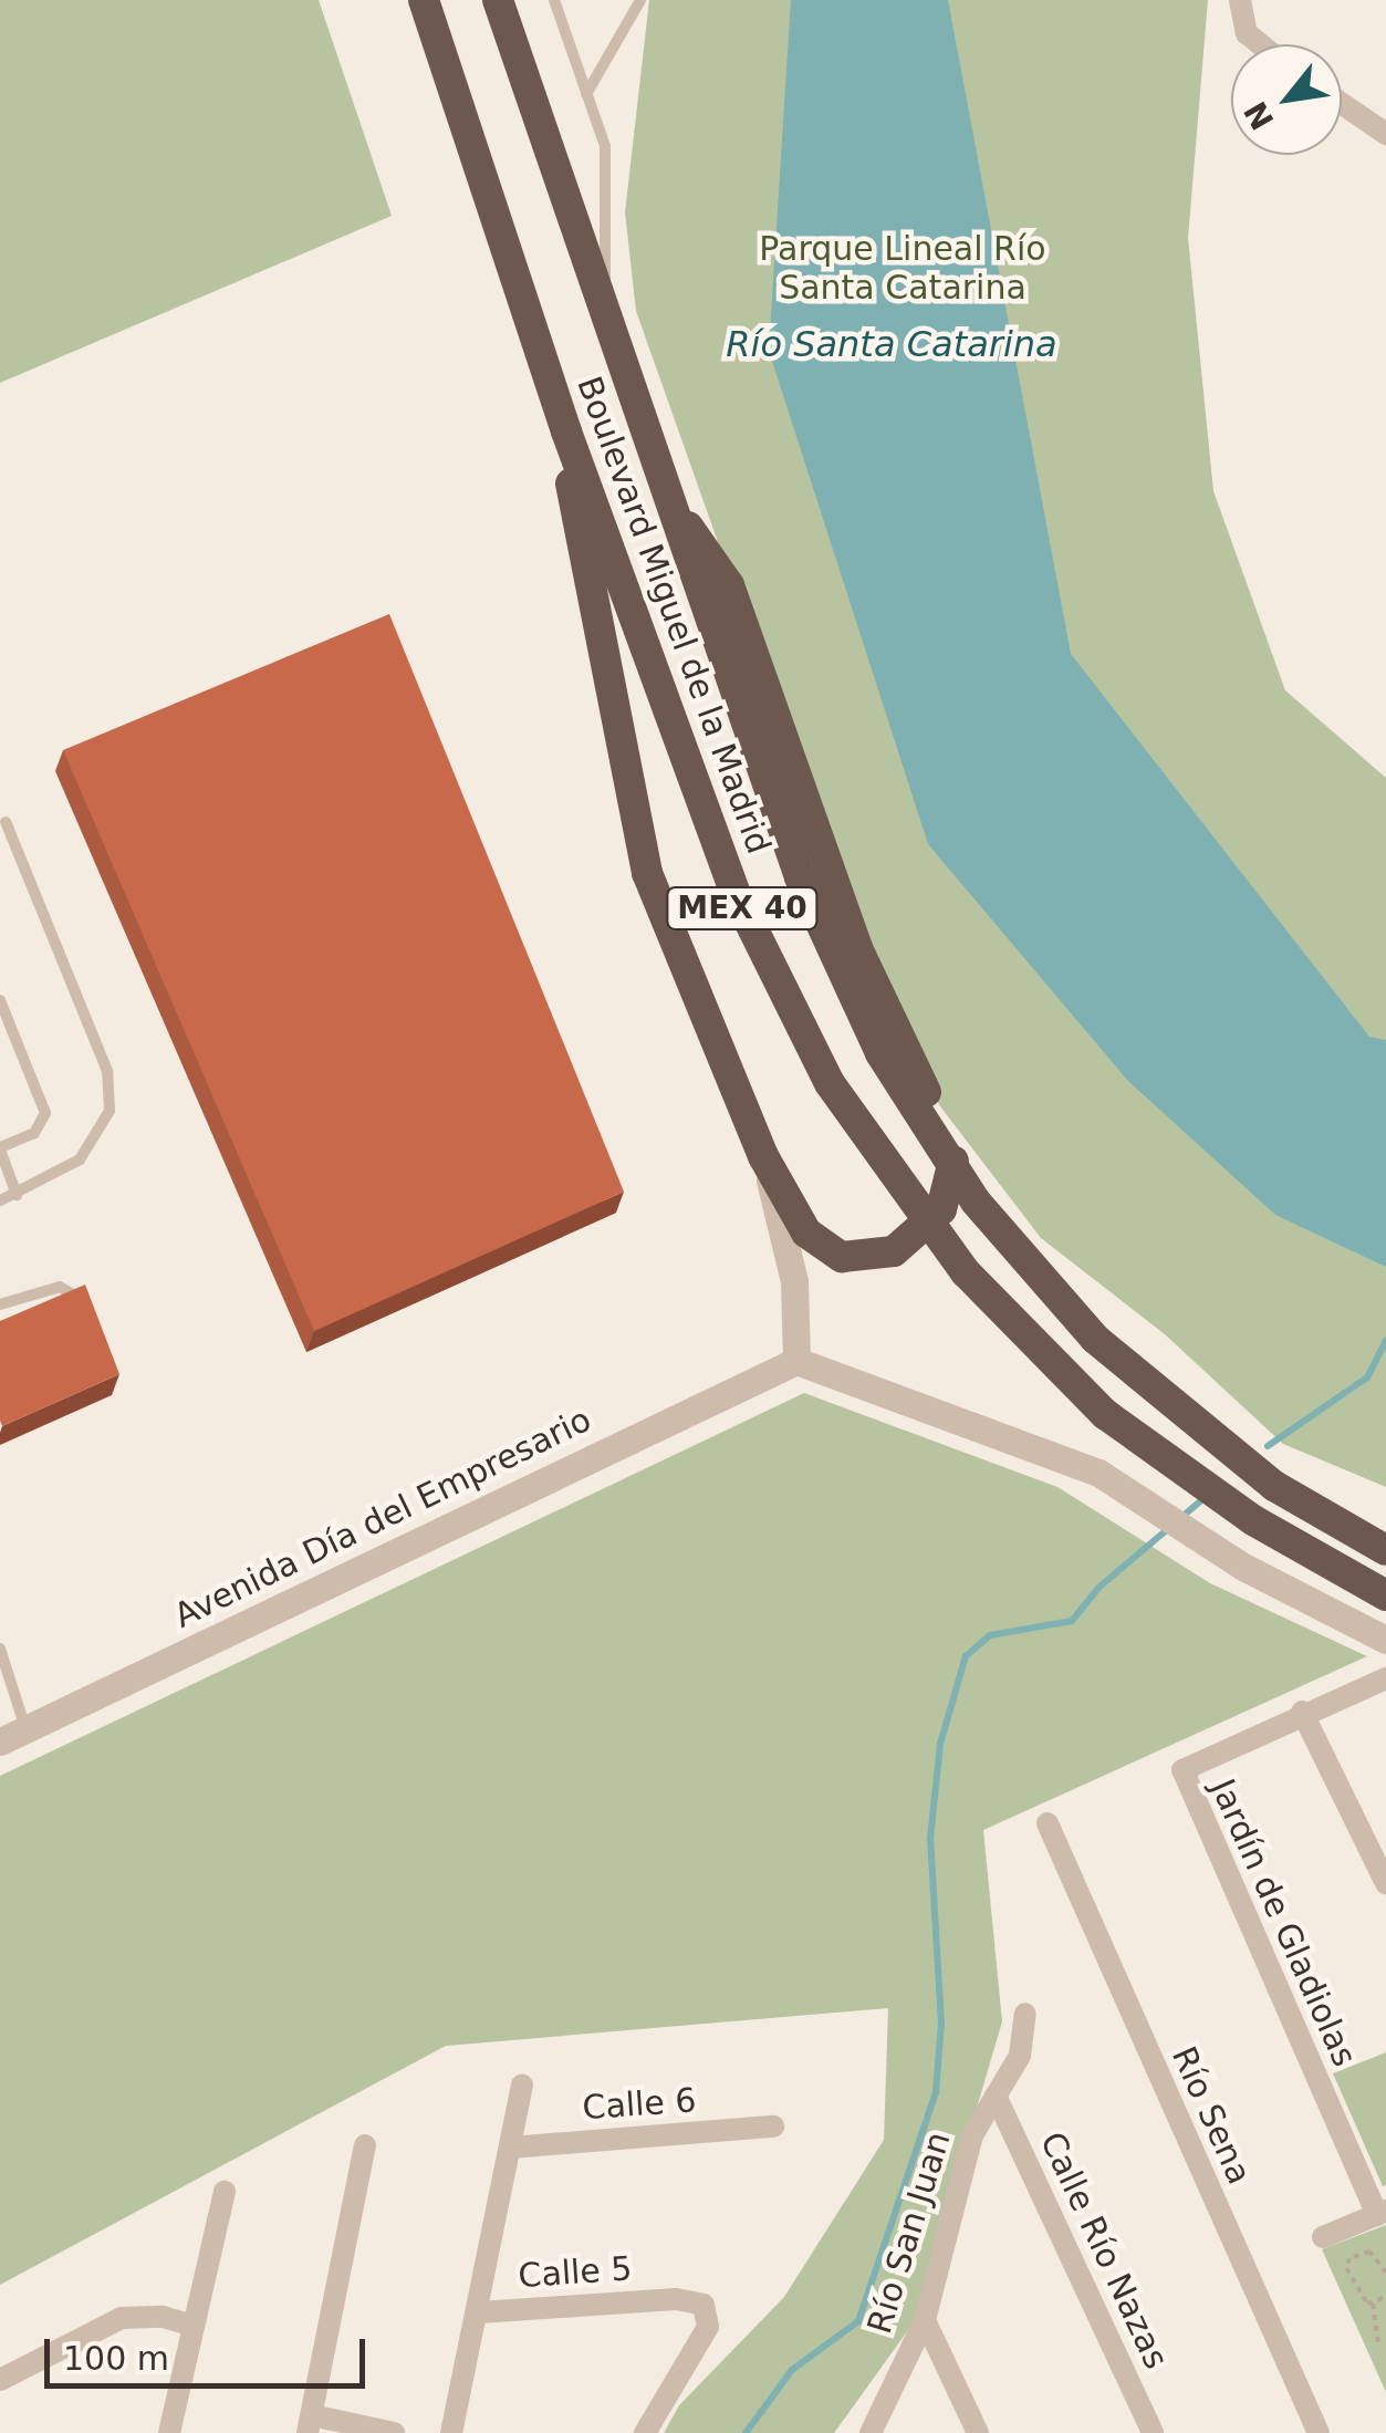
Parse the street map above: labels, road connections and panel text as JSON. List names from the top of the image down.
{
  "streets": {
    "highway": ["Boulevard Miguel de la Madrid", "MEX 40"],
    "street": [
      "Avenida Día del Empresario",
      "Jardín de Gladiolas",
      "Calle 6",
      "Río Sena",
      "Río San Juan",
      "Calle Río Nazas",
      "Calle 5"
    ]
  },
  "crossings": [
    ["Río San Juan", "Calle Río Nazas"]
  ],
  "water": ["Río Santa Catarina"],
  "parks": ["Parque Lineal Río Santa Catarina"],
  "scale_bar": "100 m",
  "north": "bottom left"
}
